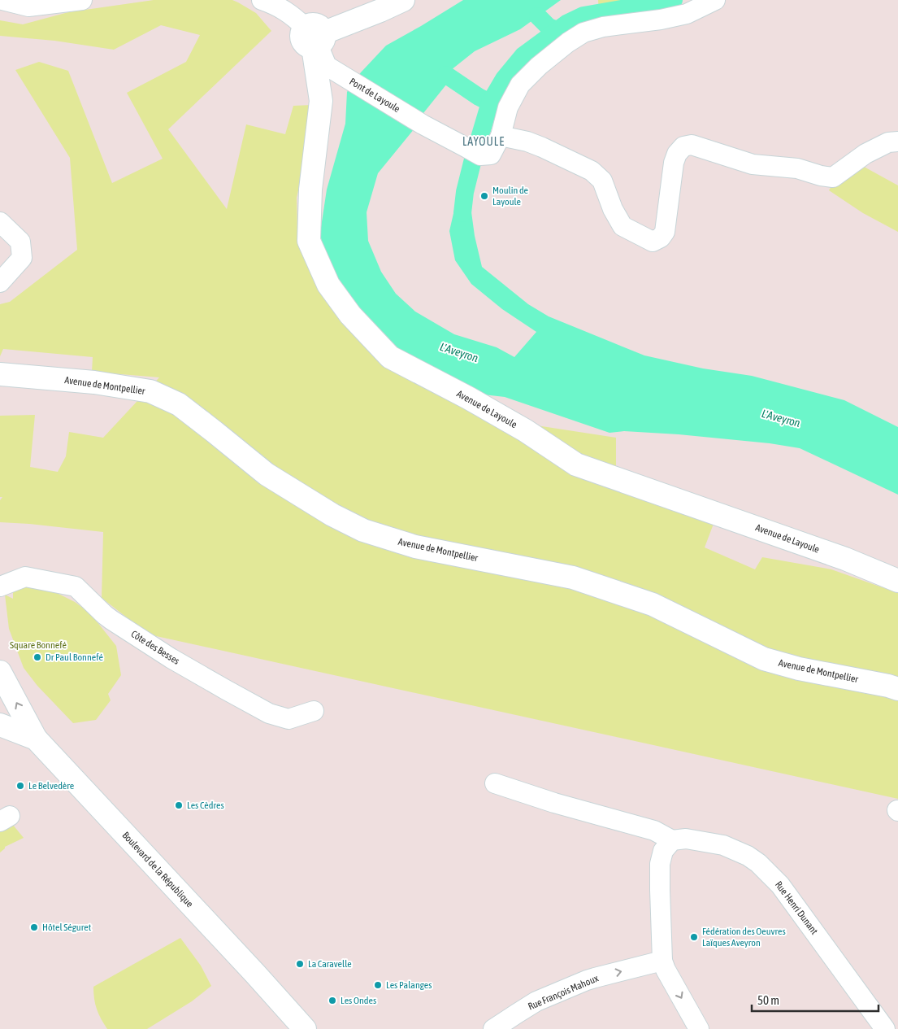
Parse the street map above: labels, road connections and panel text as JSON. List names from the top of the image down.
{
  "streets": {
    "street": [
      "Pont de Layoule",
      "Avenue de Montpellier",
      "Avenue de Layoule",
      "Côte des Besses",
      "Boulevard de la République",
      "Rue Henri Dunant",
      "Rue François Mahoux"
    ]
  },
  "crossings": [
    ["Pont de Layoule", "Avenue de Layoule"]
  ],
  "one_way": ["Rue François Mahoux"],
  "districts": ["LAYOULE"],
  "water": ["L'Aveyron"],
  "parks": ["Square Bonnefé"],
  "places": [
    "Moulin de Layoule",
    "Dr Paul Bonnefé",
    "Le Belvedère",
    "Les Cèdres",
    "Hôtel Séguret",
    "Fédération des Oeuvres Laïques Aveyron",
    "La Caravelle",
    "Les Palanges",
    "Les Ondes"
  ],
  "scale_bar": "50 m"
}
